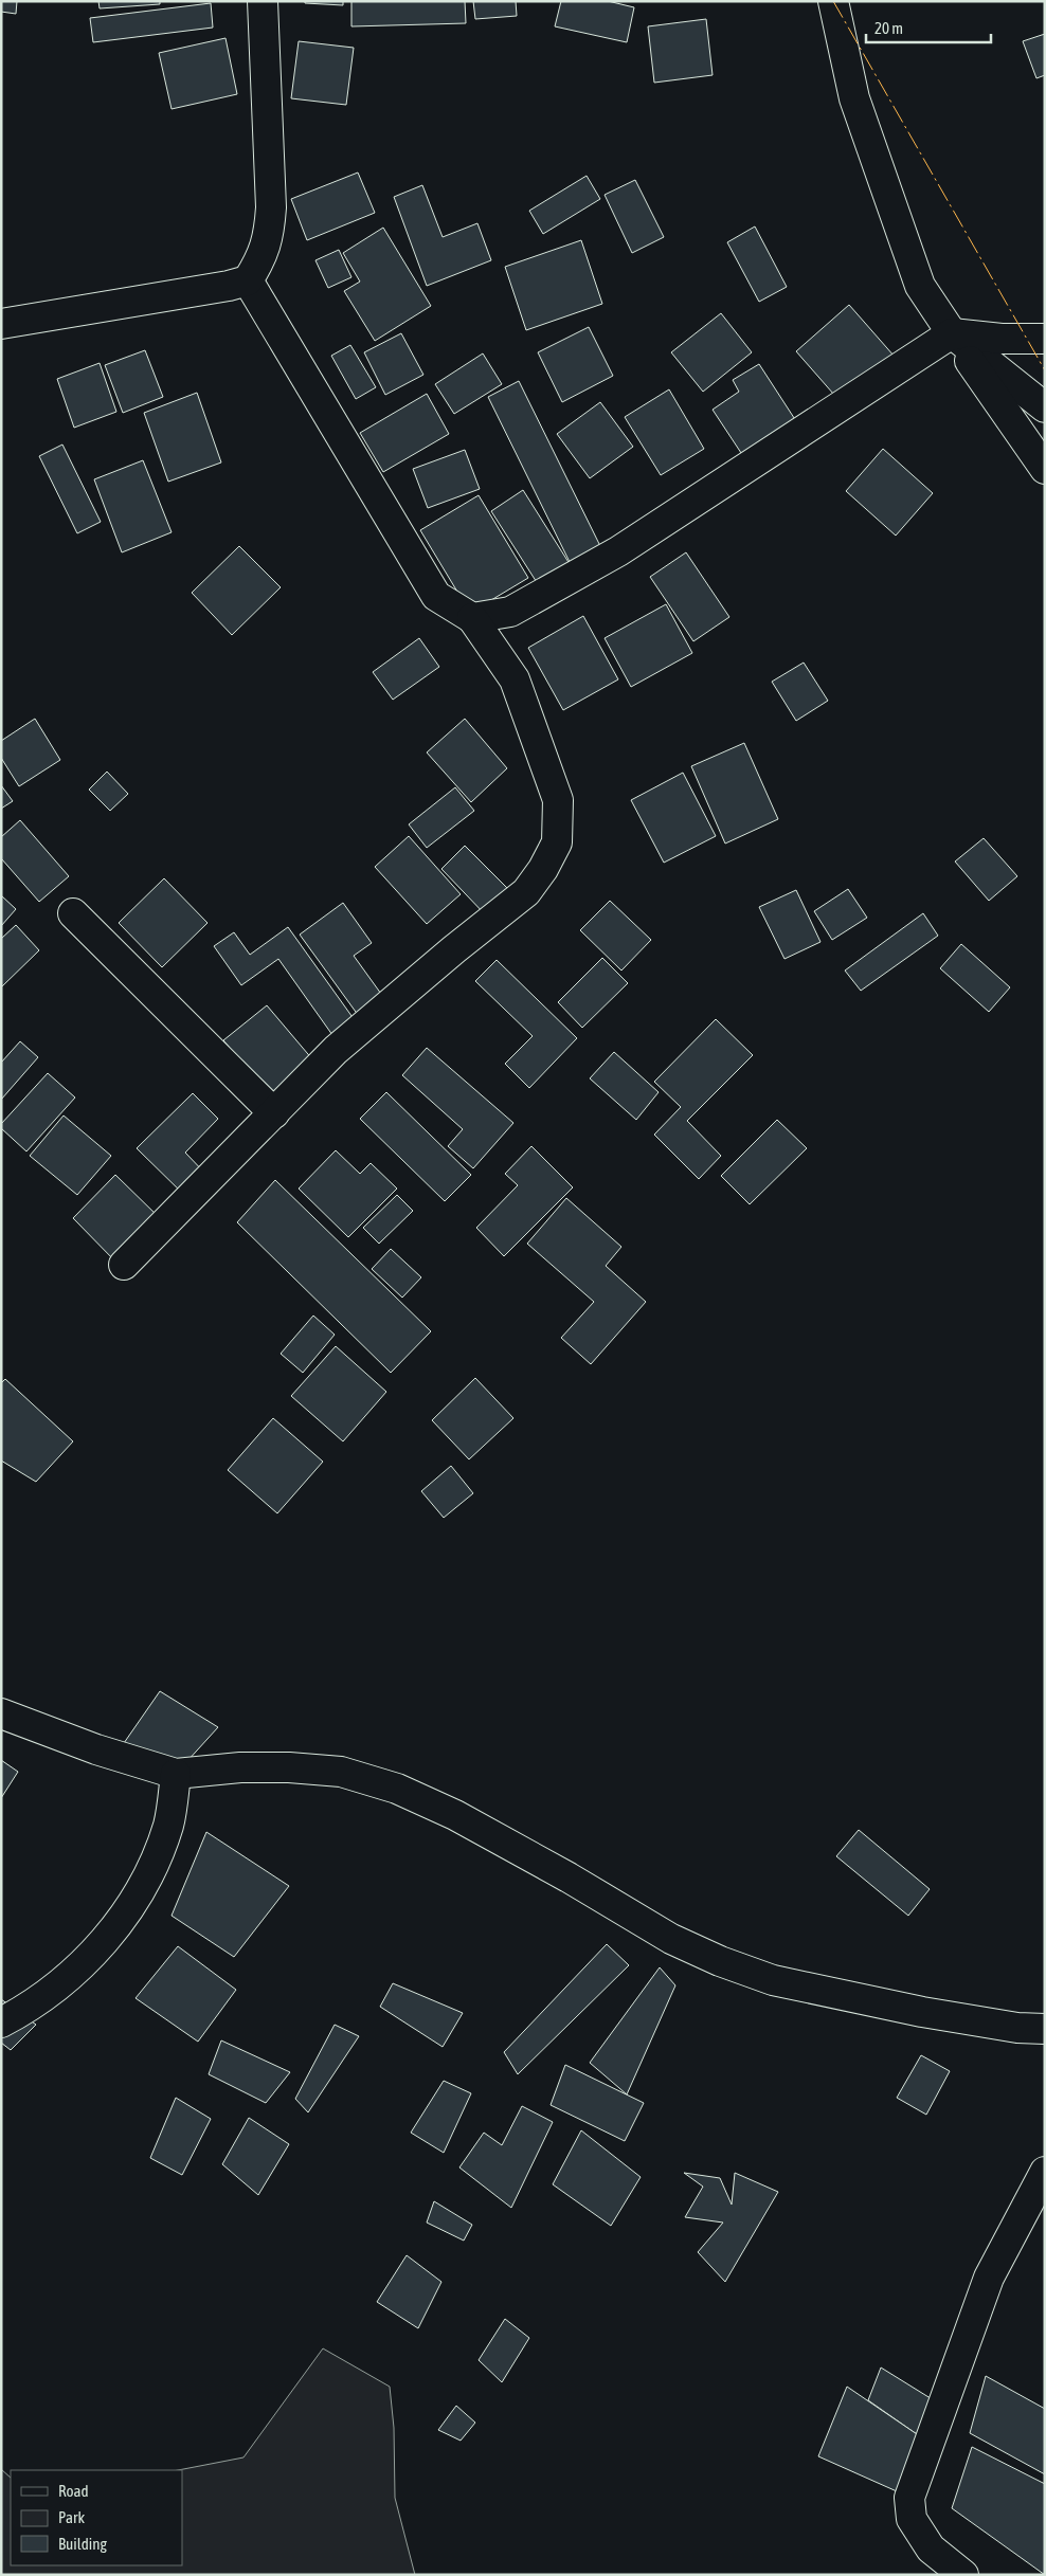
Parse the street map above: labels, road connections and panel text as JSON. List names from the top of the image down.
{
  "legend": ["Road", "Park", "Building"],
  "scale_bar": "20 m"
}
